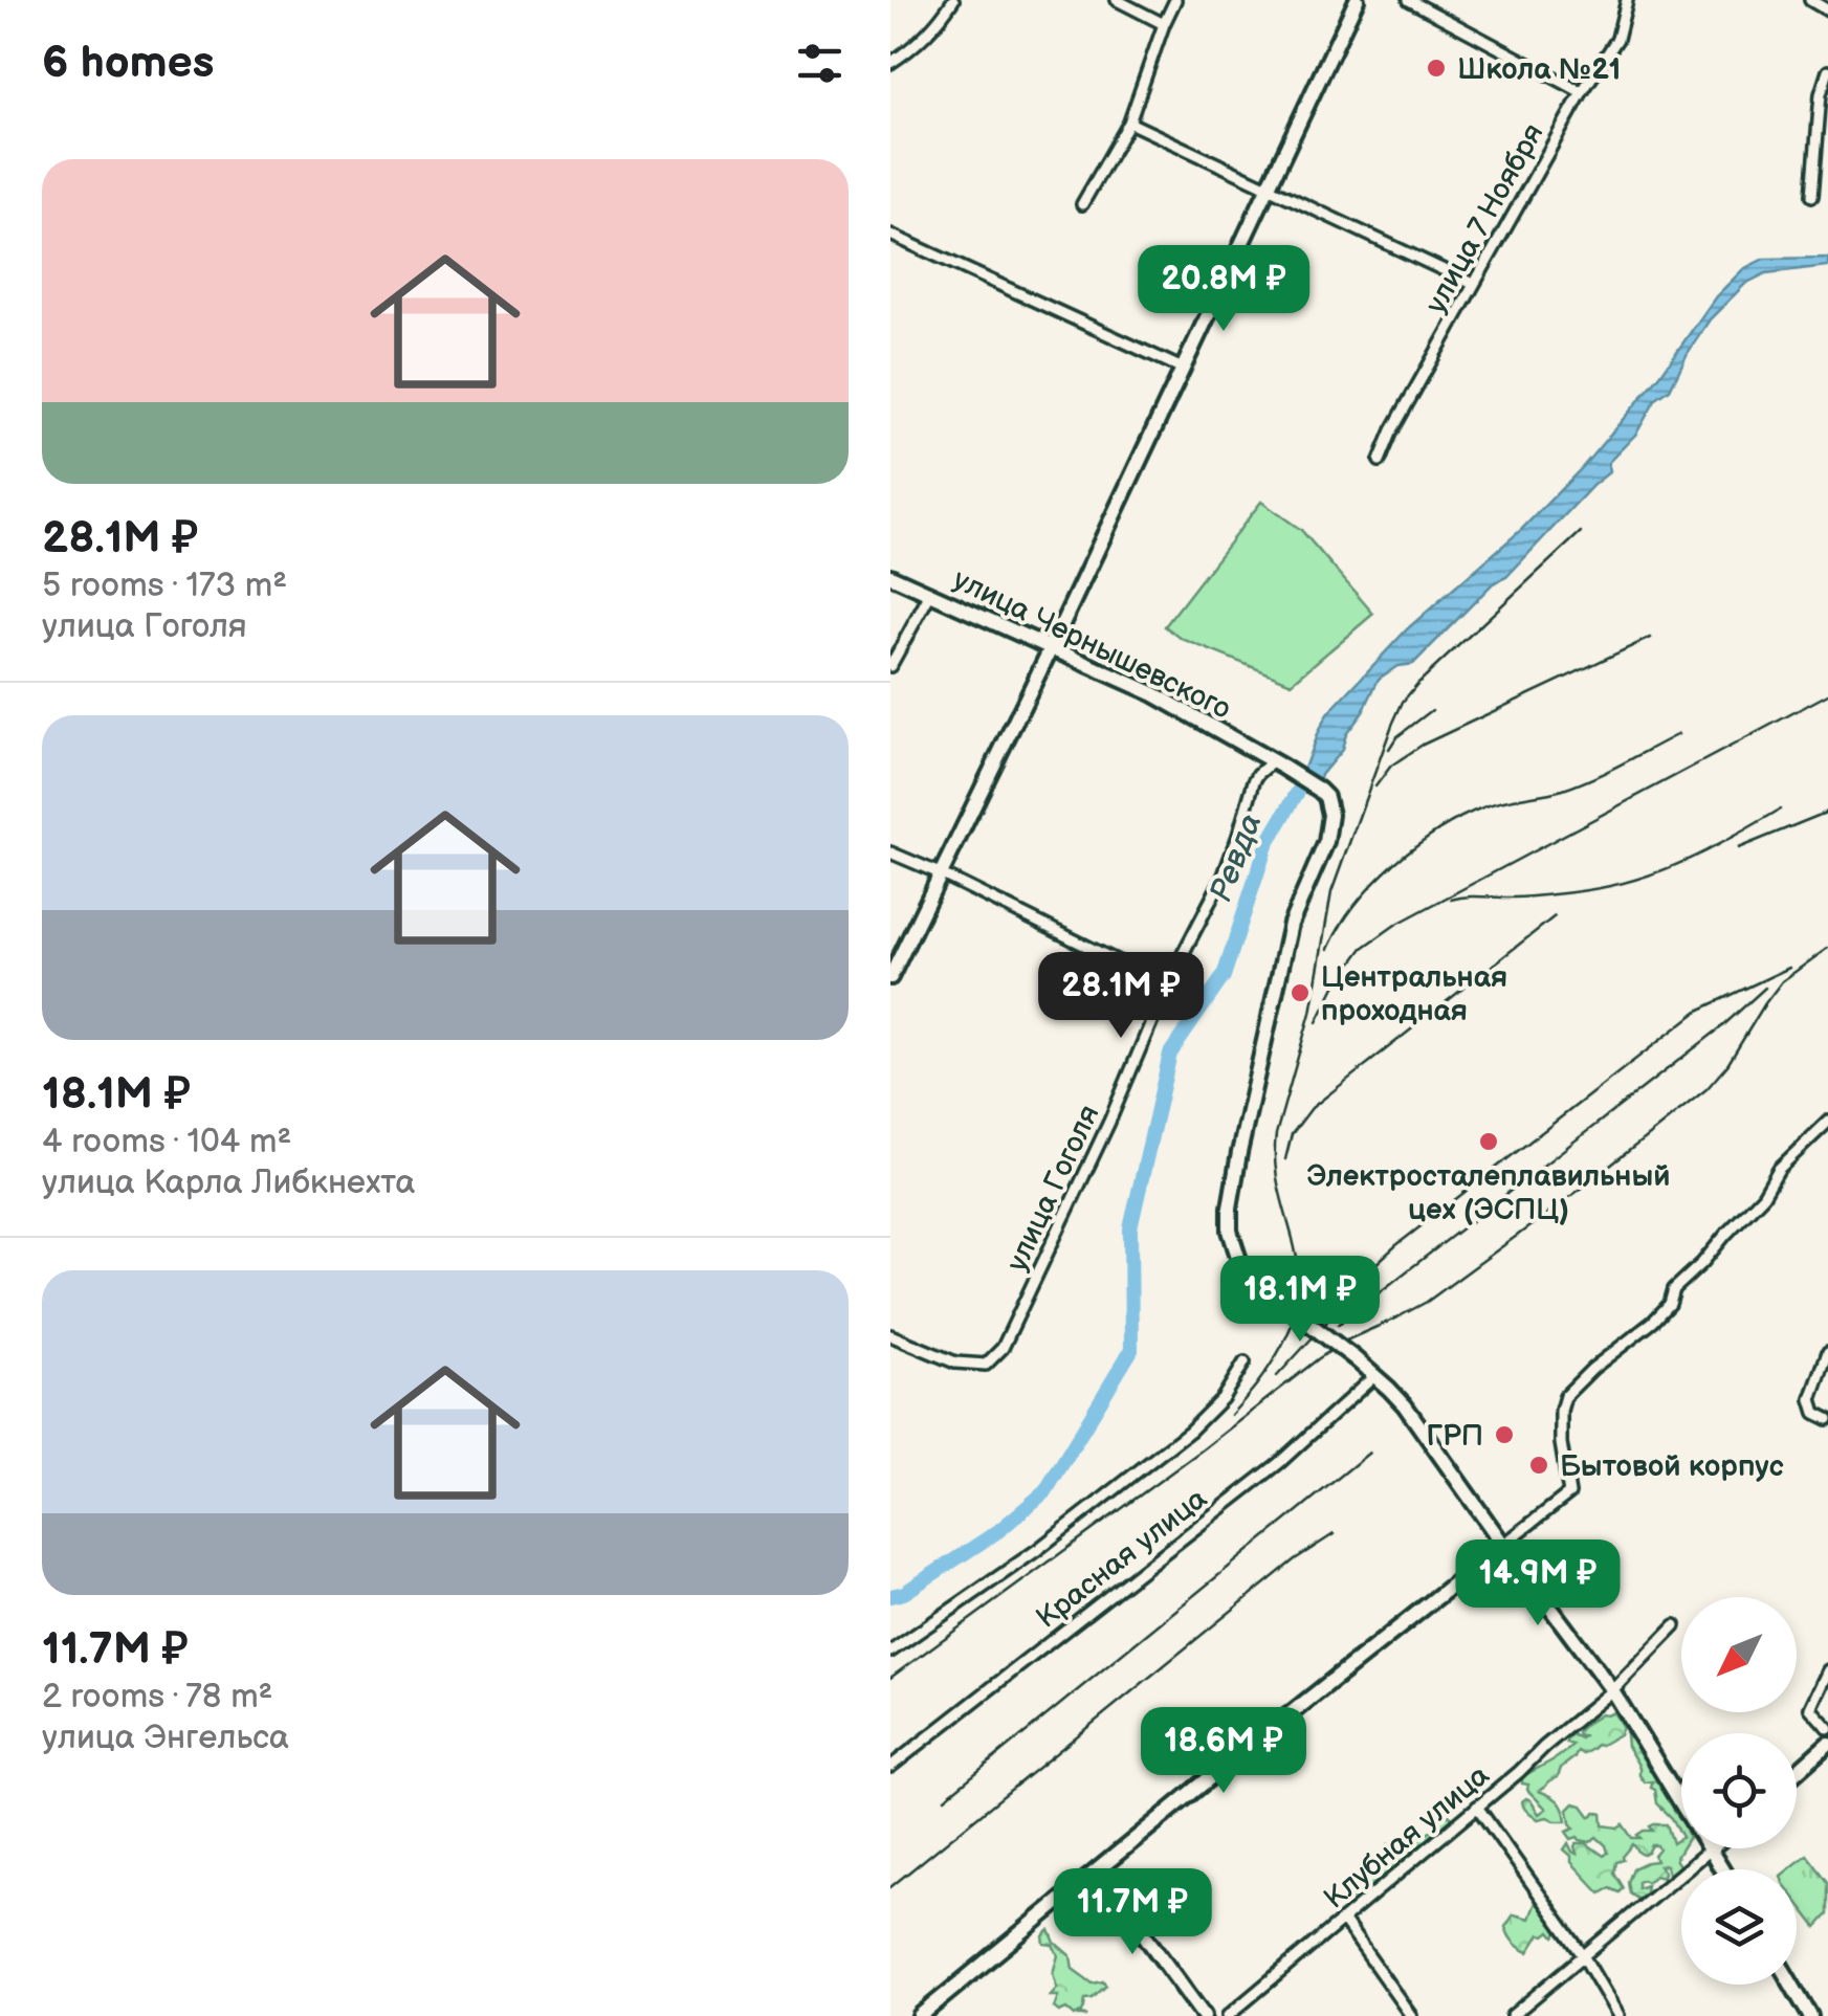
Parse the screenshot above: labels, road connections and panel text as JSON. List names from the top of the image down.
{
  "streets": {
    "street": [
      "улица 7 Ноября",
      "улица Чернышевского",
      "улица Гоголя",
      "Красная улица",
      "Клубная улица"
    ]
  },
  "crossings": [
    ["улица Чернышевского", "улица Гоголя"],
    ["улица Чернышевского", "Красная улица"]
  ],
  "water": ["Ревда"],
  "places": [
    "Школа №21",
    "Центральная проходная",
    "Электросталеплавильный цех (ЭСПЦ)",
    "ГРП",
    "Бытовой корпус"
  ],
  "north": "bottom left",
  "page": {
    "heading": "6 homes",
    "list": [
      {
        "name": "28.1M ₽",
        "note": "5 rooms · 173 m² · улица Гоголя"
      },
      {
        "name": "18.1M ₽",
        "note": "4 rooms · 104 m² · улица Карла Либкнехта"
      },
      {
        "name": "11.7M ₽",
        "note": "2 rooms · 78 m² · улица Энгельса"
      }
    ],
    "price": [
      "20.8M ₽",
      "28.1M ₽",
      "18.1M ₽",
      "14.9M ₽",
      "18.6M ₽",
      "11.7M ₽"
    ]
  }
}
